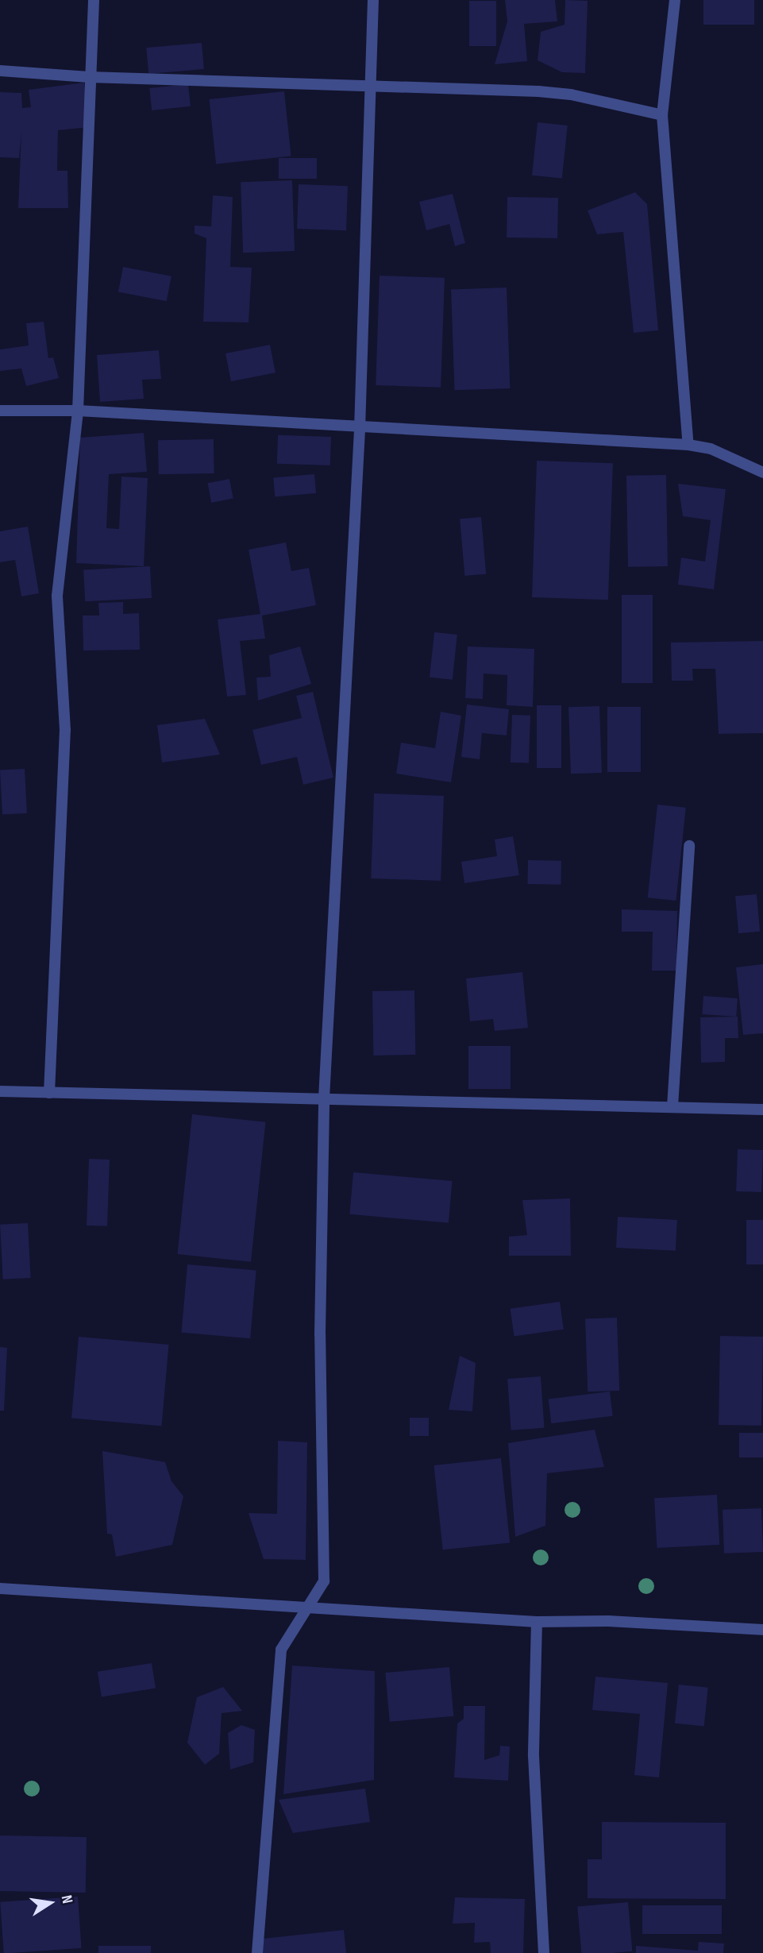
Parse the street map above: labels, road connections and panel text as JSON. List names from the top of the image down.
{
  "north": "right"
}
